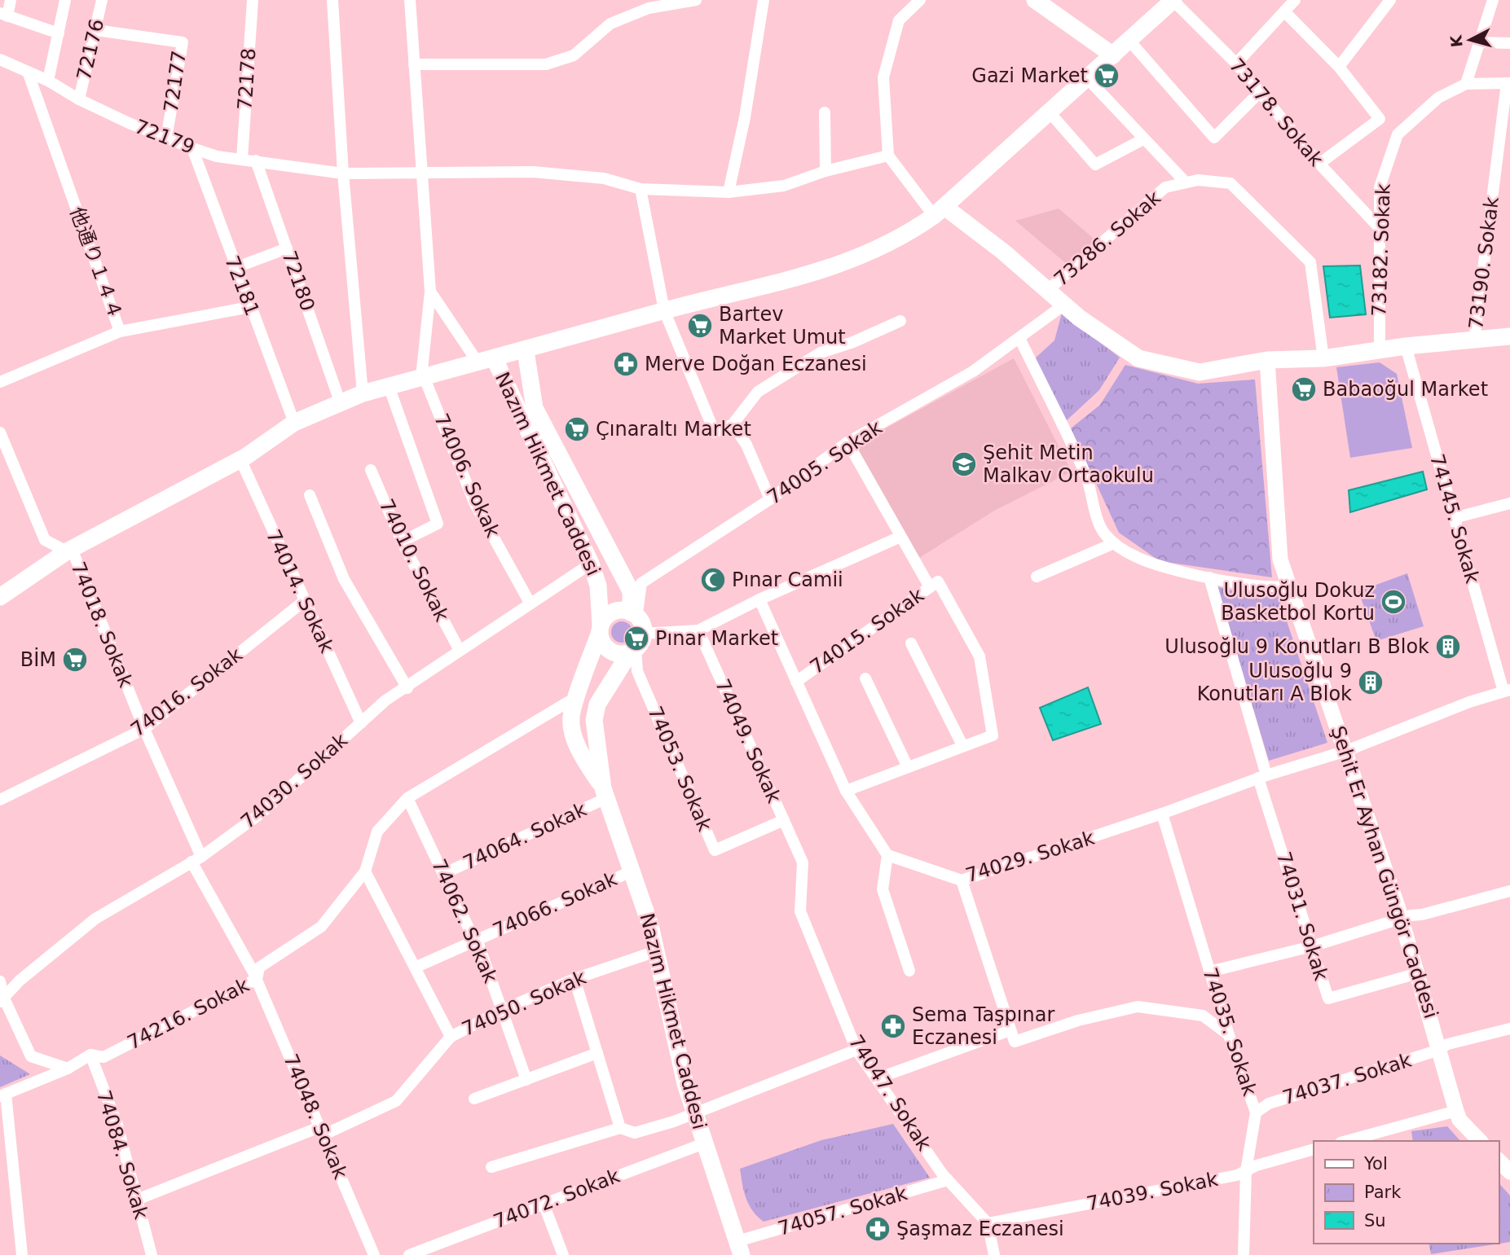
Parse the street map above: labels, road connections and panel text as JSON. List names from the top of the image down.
{
  "streets": {
    "main road": ["Nazım Hikmet Caddesi"],
    "street": [
      "72176",
      "72178",
      "72177",
      "73178. Sokak",
      "72179",
      "73286. Sokak",
      "73182. Sokak",
      "他通り１４４",
      "73190. Sokak",
      "72180",
      "72181",
      "74005. Sokak",
      "74006. Sokak",
      "74145. Sokak",
      "74010. Sokak",
      "74014. Sokak",
      "74018. Sokak",
      "74015. Sokak",
      "74016. Sokak",
      "74049. Sokak",
      "74053. Sokak",
      "74030. Sokak",
      "74064. Sokak",
      "74029. Sokak",
      "Şehit Er Ayhan Güngör Caddesi",
      "74066. Sokak",
      "74031. Sokak",
      "74062. Sokak",
      "74050. Sokak",
      "74216. Sokak",
      "74035. Sokak",
      "74037. Sokak",
      "74047. Sokak",
      "74048. Sokak",
      "74084. Sokak",
      "74039. Sokak",
      "74072. Sokak",
      "74057. Sokak"
    ]
  },
  "crossings": [
    ["72176", "72177"],
    ["72176", "72179"],
    ["72178", "72179"],
    ["72177", "72179"],
    ["73178. Sokak", "73182. Sokak"],
    ["72179", "他通り１４４"],
    ["72179", "72180"],
    ["72179", "72181"],
    ["74005. Sokak", "Nazım Hikmet Caddesi"],
    ["74005. Sokak", "74053. Sokak"],
    ["Nazım Hikmet Caddesi", "74053. Sokak"],
    ["Nazım Hikmet Caddesi", "74030. Sokak"],
    ["Nazım Hikmet Caddesi", "74064. Sokak"],
    ["Nazım Hikmet Caddesi", "74066. Sokak"],
    ["Nazım Hikmet Caddesi", "74050. Sokak"],
    ["Nazım Hikmet Caddesi", "74216. Sokak"],
    ["Nazım Hikmet Caddesi", "74072. Sokak"],
    ["Nazım Hikmet Caddesi", "74057. Sokak"],
    ["74006. Sokak", "74030. Sokak"],
    ["74145. Sokak", "74029. Sokak"],
    ["74010. Sokak", "74030. Sokak"],
    ["74014. Sokak", "74016. Sokak"],
    ["74014. Sokak", "74030. Sokak"],
    ["74018. Sokak", "74016. Sokak"],
    ["74018. Sokak", "74030. Sokak"],
    ["74018. Sokak", "74048. Sokak"],
    ["74049. Sokak", "74053. Sokak"],
    ["74049. Sokak", "74047. Sokak"],
    ["74053. Sokak", "74047. Sokak"],
    ["74030. Sokak", "74048. Sokak"],
    ["74064. Sokak", "74062. Sokak"],
    ["74029. Sokak", "Şehit Er Ayhan Güngör Caddesi"],
    ["74029. Sokak", "74031. Sokak"],
    ["74029. Sokak", "74035. Sokak"],
    ["Şehit Er Ayhan Güngör Caddesi", "74031. Sokak"],
    ["Şehit Er Ayhan Güngör Caddesi", "74037. Sokak"],
    ["74066. Sokak", "74062. Sokak"],
    ["74062. Sokak", "74050. Sokak"],
    ["74062. Sokak", "74216. Sokak"],
    ["74050. Sokak", "74048. Sokak"],
    ["74050. Sokak", "74084. Sokak"],
    ["74216. Sokak", "74048. Sokak"],
    ["74216. Sokak", "74084. Sokak"],
    ["74035. Sokak", "74037. Sokak"],
    ["74035. Sokak", "74039. Sokak"],
    ["74047. Sokak", "74039. Sokak"],
    ["74047. Sokak", "74057. Sokak"]
  ],
  "places": {
    "supermarket": [
      "Gazi Market",
      "Bartev Market Umut",
      "Babaoğul Market",
      "Çınaraltı Market",
      "Pınar Market",
      "BİM"
    ],
    "pharmacy": ["Merve Doğan Eczanesi", "Sema Taşpınar Eczanesi", "Şaşmaz Eczanesi"],
    "school or university": ["Şehit Metin Malkav Ortaokulu"],
    "mosque": ["Pınar Camii"],
    "sports": ["Ulusoğlu Dokuz Basketbol Kortu"],
    "building": ["Ulusoğlu 9 Konutları B Blok", "Ulusoğlu 9 Konutları A Blok"]
  },
  "legend": ["Yol", "Park", "Su"],
  "north": "left"
}
